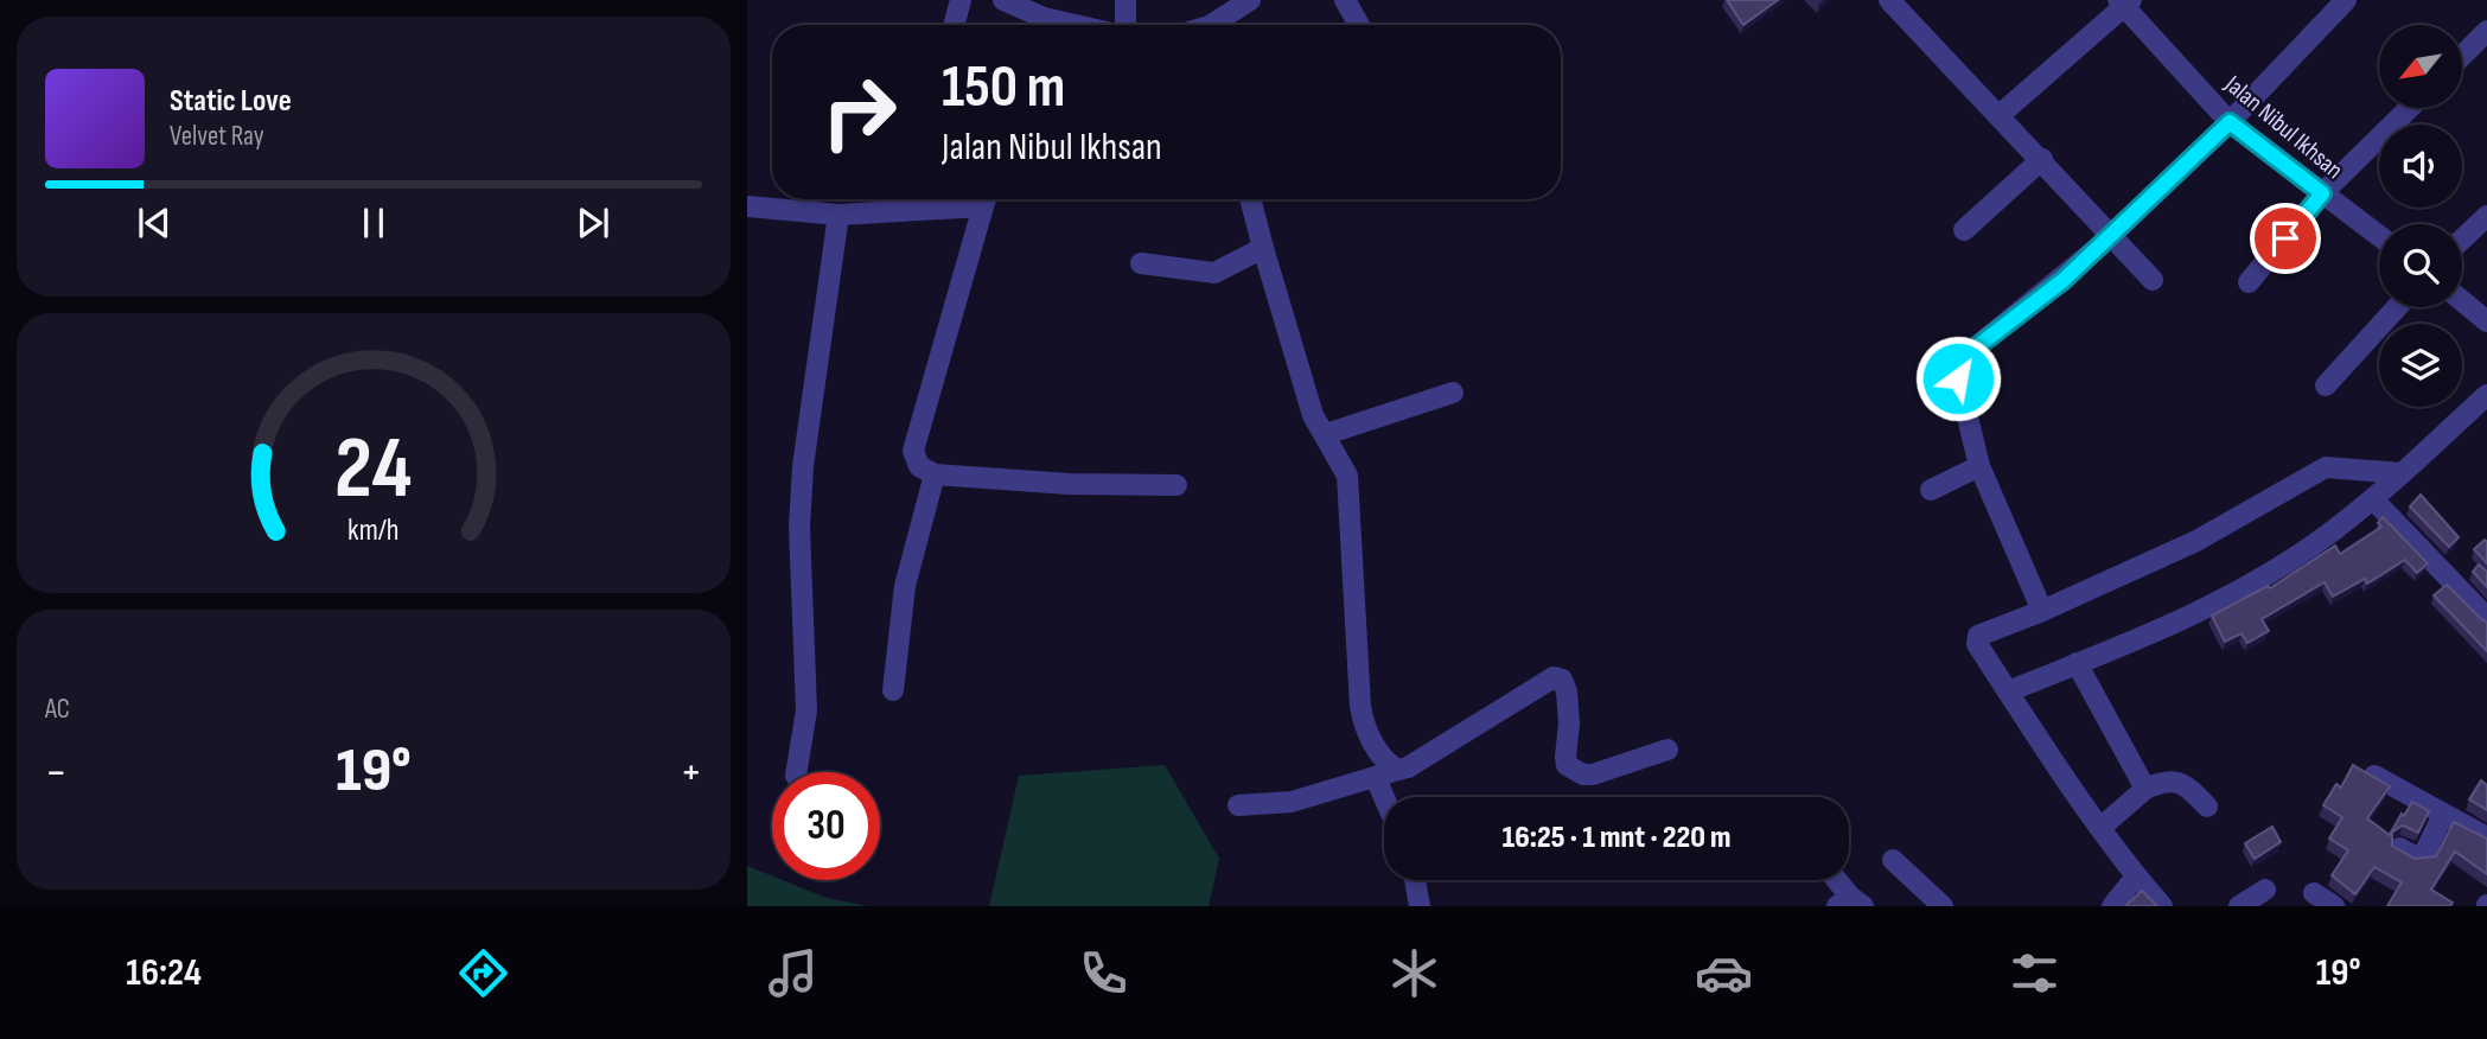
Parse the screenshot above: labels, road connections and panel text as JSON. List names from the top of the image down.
{
  "streets": {
    "street": ["Jalan Nibul Ikhsan"]
  },
  "north": "bottom left",
  "page": {
    "turn": ["150 m", "Jalan Nibul Ikhsan"],
    "song": ["Static Love", "Velvet Ray"],
    "tile": "AC",
    "heat": ["−", "19°", "+"],
    "limit": "30",
    "trip": "16:25 · 1 mnt · 220 m",
    "tabs": ["16:24", "19°"],
    "gauge": ["24", "km/h"]
  }
}
